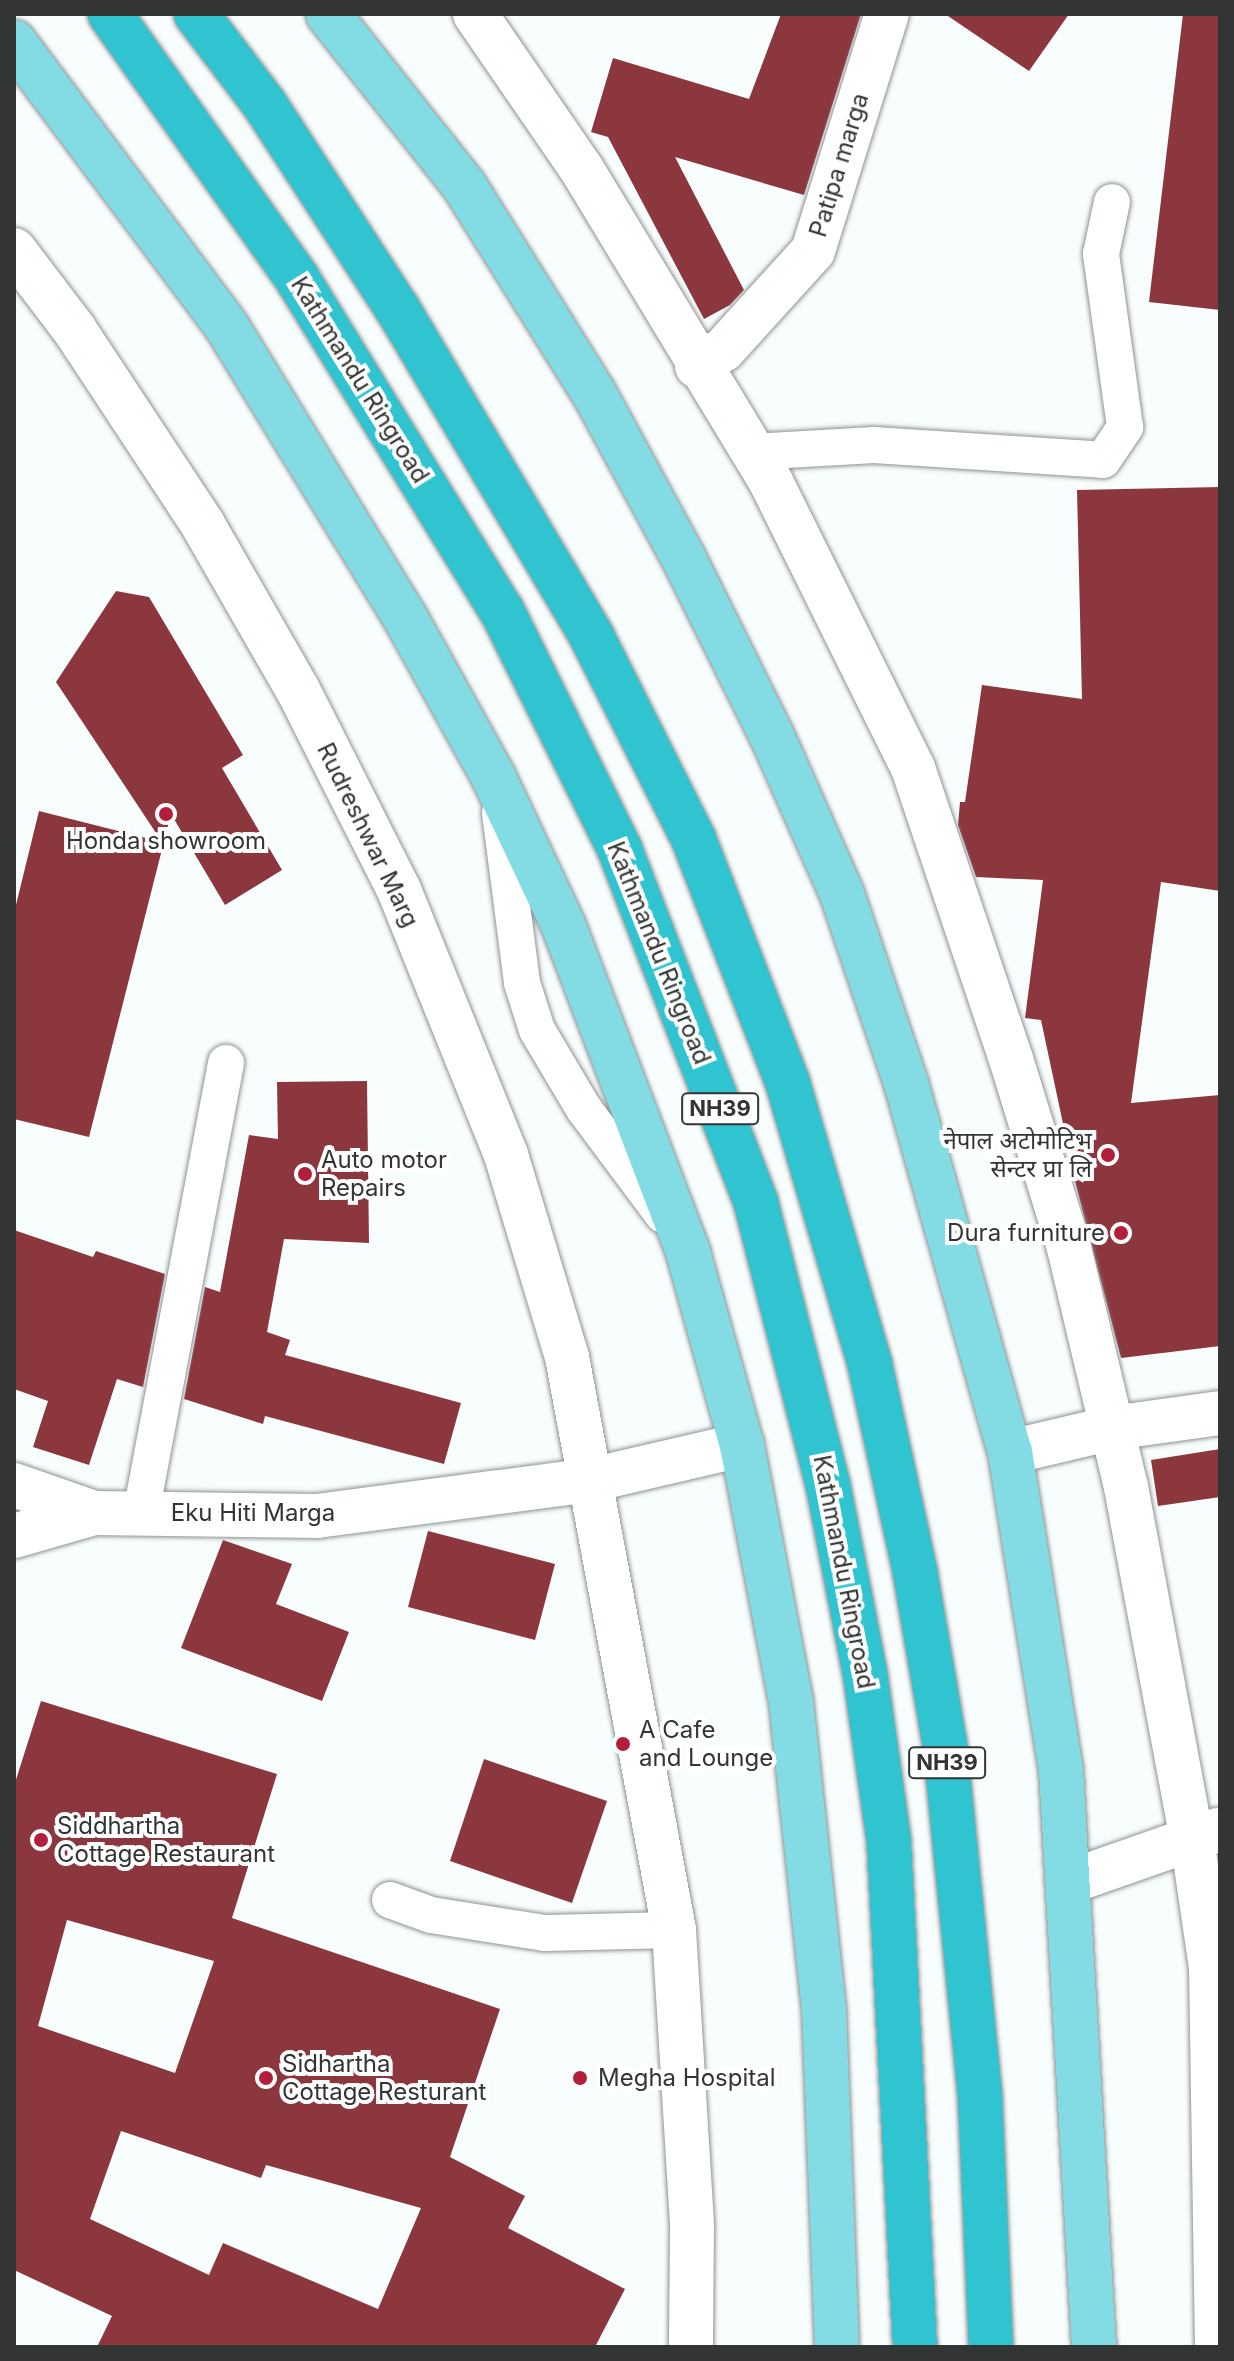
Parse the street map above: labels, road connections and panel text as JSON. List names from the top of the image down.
{
  "streets": {
    "highway": ["Kathmandu Ringroad", "NH39"],
    "street": ["Patipa marga", "Rudreshwar Marg", "Eku Hiti Marga"]
  },
  "crossings": [
    ["Rudreshwar Marg", "Eku Hiti Marga"]
  ],
  "places": [
    "Honda showroom",
    "नेपाल अटोमोटिभ सेन्टर प्रा लि",
    "Auto motor Repairs",
    "Dura furniture",
    "A Cafe and Lounge",
    "Siddhartha Cottage Restaurant",
    "Sidhartha Cottage Resturant",
    "Megha Hospital"
  ]
}
